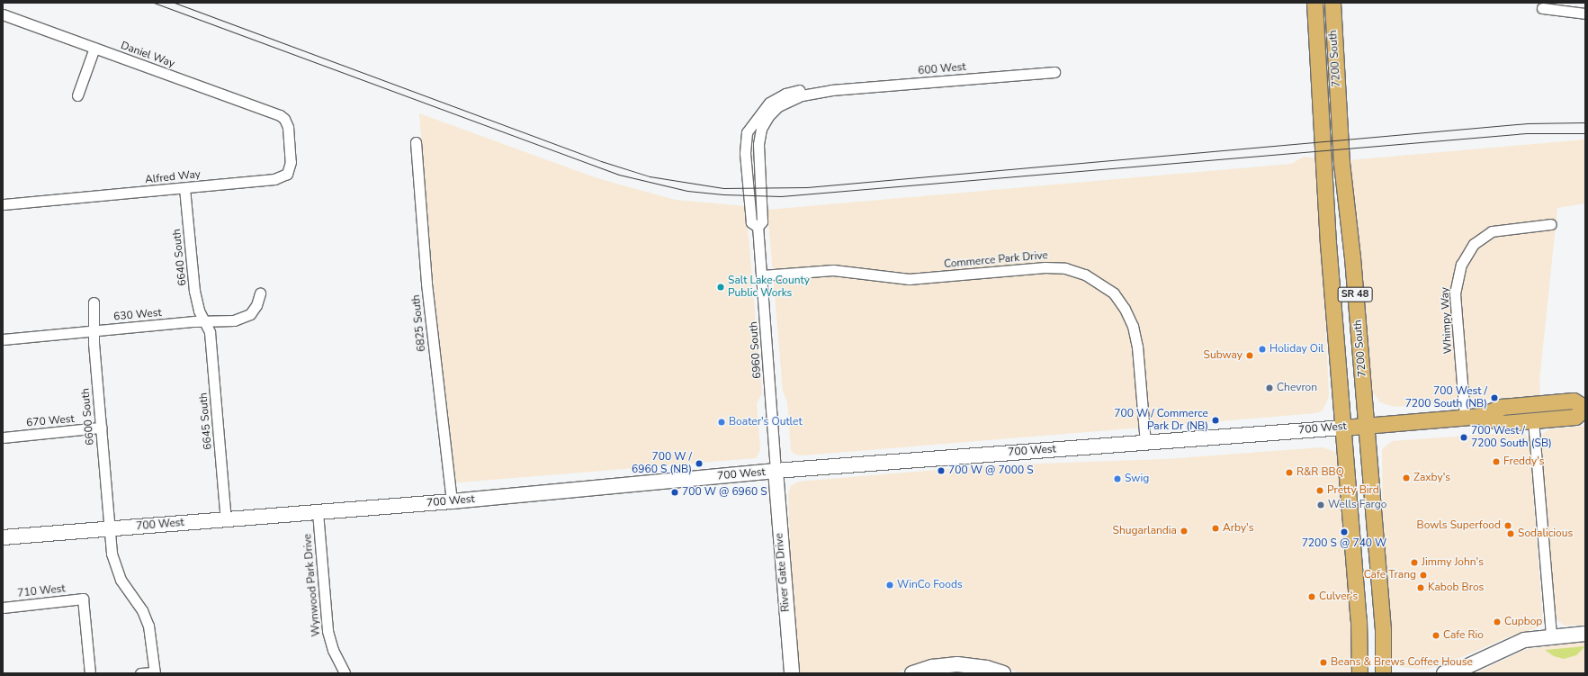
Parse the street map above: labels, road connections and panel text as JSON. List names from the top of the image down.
{
  "streets": {
    "main road": [
      "7200 South",
      "SR 48",
      "700 West",
      "River Gate Drive"
    ],
    "street": [
      "Daniel Way",
      "600 West",
      "Alfred Way",
      "6640 South",
      "Commerce Park Drive",
      "630 West",
      "Whimpy Way",
      "6825 South",
      "6960 South",
      "6600 South",
      "670 West",
      "6645 South",
      "Wynwood Park Drive",
      "710 West"
    ]
  },
  "crossings": [
    ["Daniel Way", "Alfred Way"],
    ["7200 South", "700 West"],
    ["600 West", "6960 South"],
    ["Alfred Way", "6640 South"],
    ["6640 South", "630 West"],
    ["6640 South", "6645 South"],
    ["Commerce Park Drive", "6960 South"],
    ["Commerce Park Drive", "700 West"],
    ["630 West", "6600 South"],
    ["630 West", "6645 South"],
    ["Whimpy Way", "700 West"],
    ["6825 South", "700 West"],
    ["6960 South", "700 West"],
    ["6960 South", "River Gate Drive"],
    ["6600 South", "670 West"],
    ["6600 South", "700 West"],
    ["6645 South", "700 West"],
    ["700 West", "River Gate Drive"],
    ["700 West", "Wynwood Park Drive"]
  ],
  "places": [
    "Salt Lake County Public Works",
    "Holiday Oil",
    "Subway",
    "Chevron",
    "700 West / 7200 South (NB)",
    "700 W / Commerce Park Dr (NB)",
    "Boater's Outlet",
    "700 West / 7200 South (SB)",
    "Freddy's",
    "700 W / 6960 S (NB)",
    "700 W @ 7000 S",
    "R&R BBQ",
    "Zaxby's",
    "Swig",
    "Pretty Bird",
    "700 W @ 6960 S",
    "Wells Fargo",
    "Bowls Superfood",
    "Arby's",
    "Shugarlandia",
    "7200 S @ 740 W",
    "Sodalicious",
    "Jimmy John's",
    "Cafe Trang",
    "WinCo Foods",
    "Kabob Bros",
    "Culver's",
    "Cupbop",
    "Cafe Rio",
    "Beans & Brews Coffee House"
  ]
}
